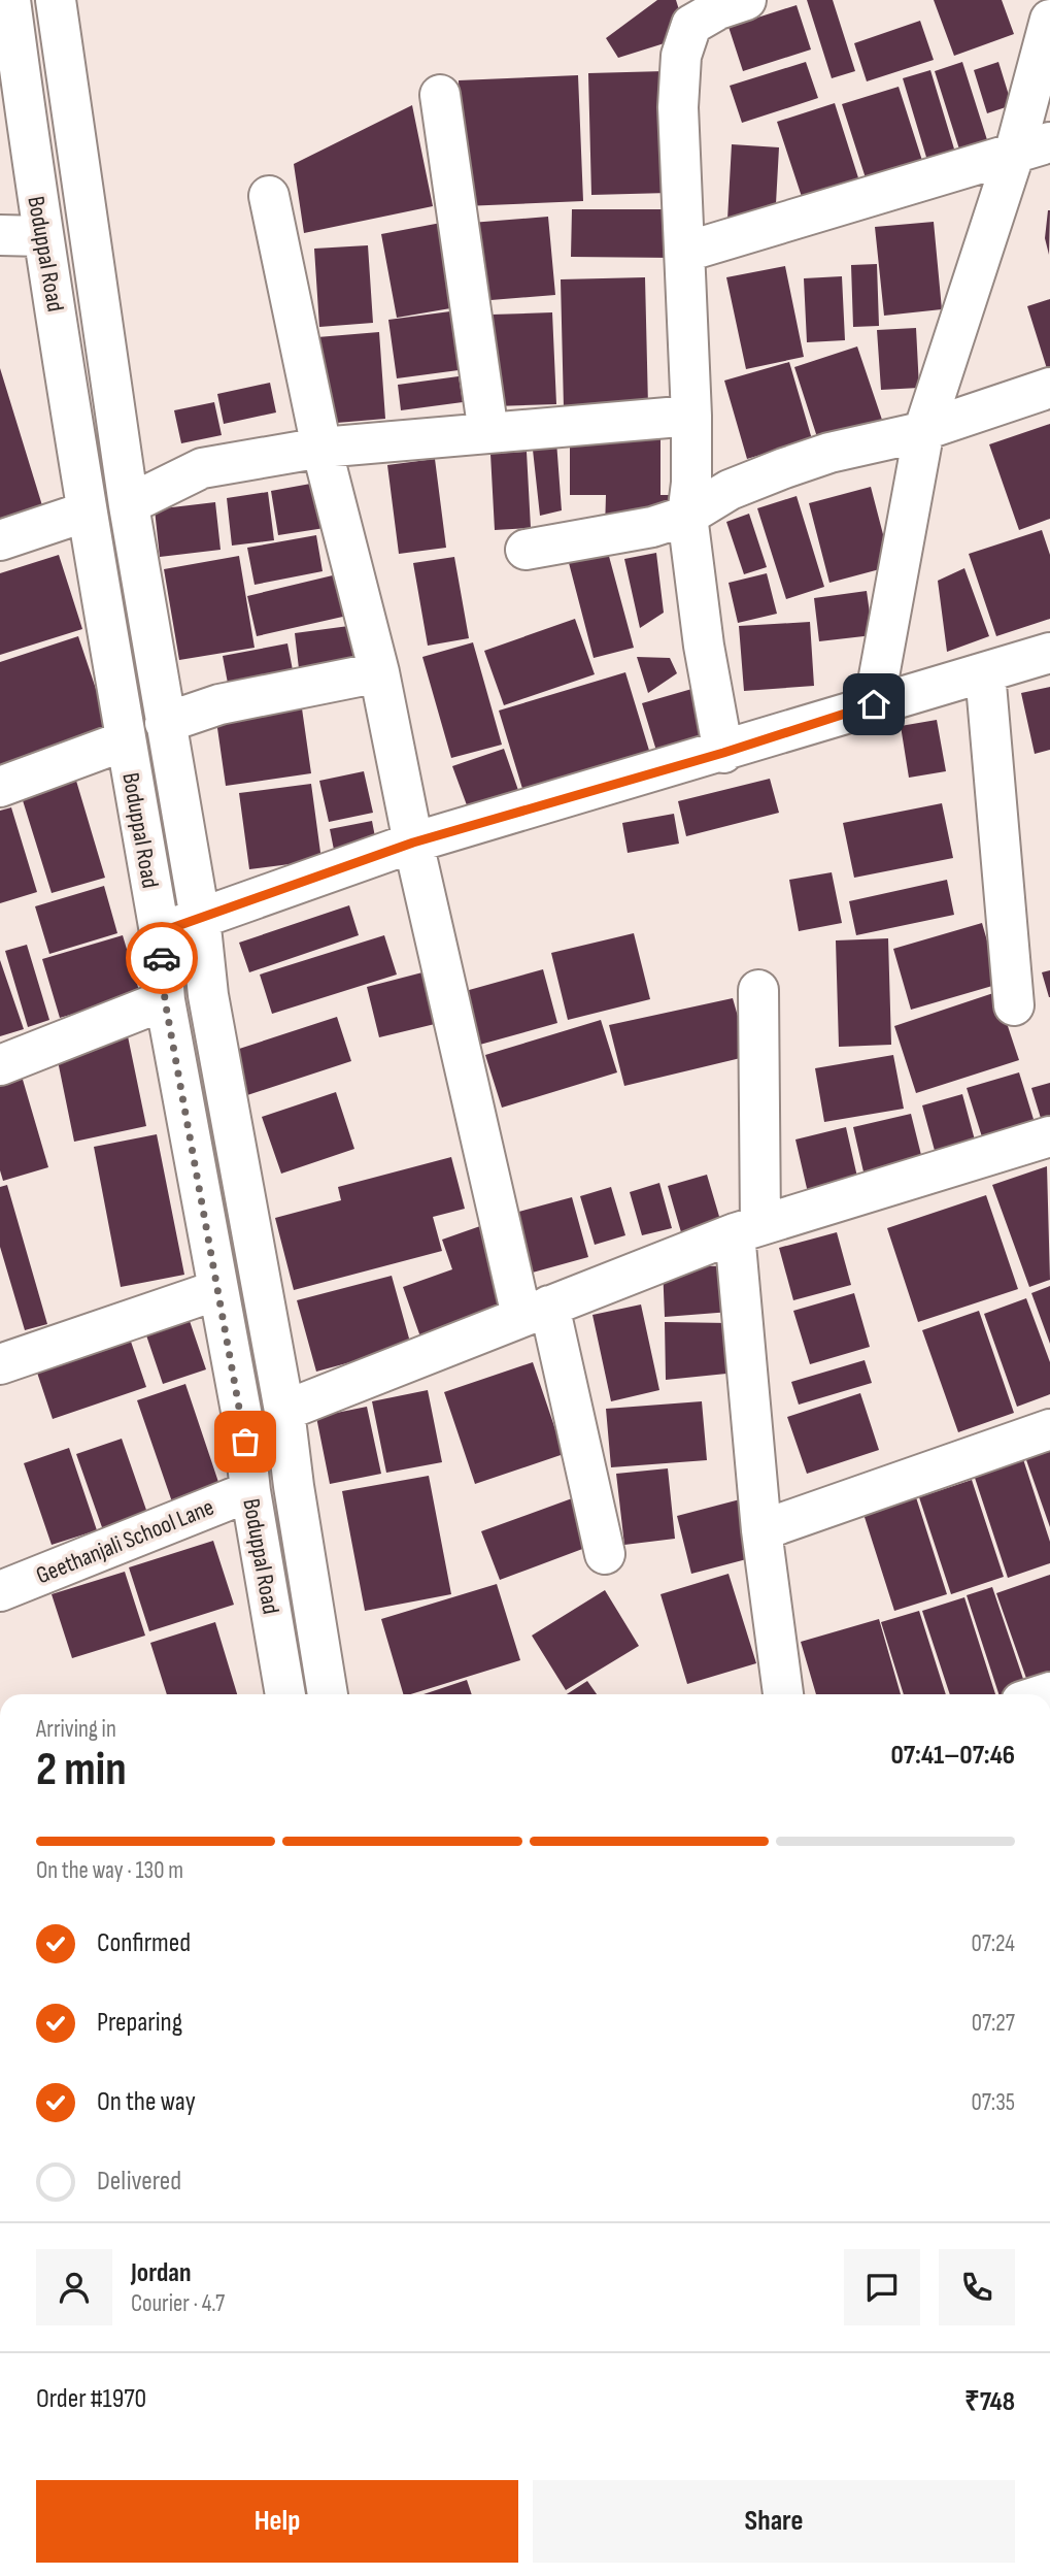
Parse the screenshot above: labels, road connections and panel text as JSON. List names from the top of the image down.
{
  "streets": {
    "street": ["Boduppal Road", "Geethanjali School Lane"]
  },
  "crossings": [
    ["Boduppal Road", "Geethanjali School Lane"]
  ],
  "page": {
    "heading": ["2 min", "Arriving in", "07:41–07:46"],
    "panel": [
      "Jordan",
      "Courier · 4.7",
      "Order #1970",
      "₹748"
    ],
    "bar": "On the way · 130 m",
    "list": [
      ["Confirmed", "07:24"],
      ["Preparing", "07:27"],
      ["On the way", "07:35"],
      "Delivered"
    ],
    "buttons": ["Help", "Share"]
  }
}
